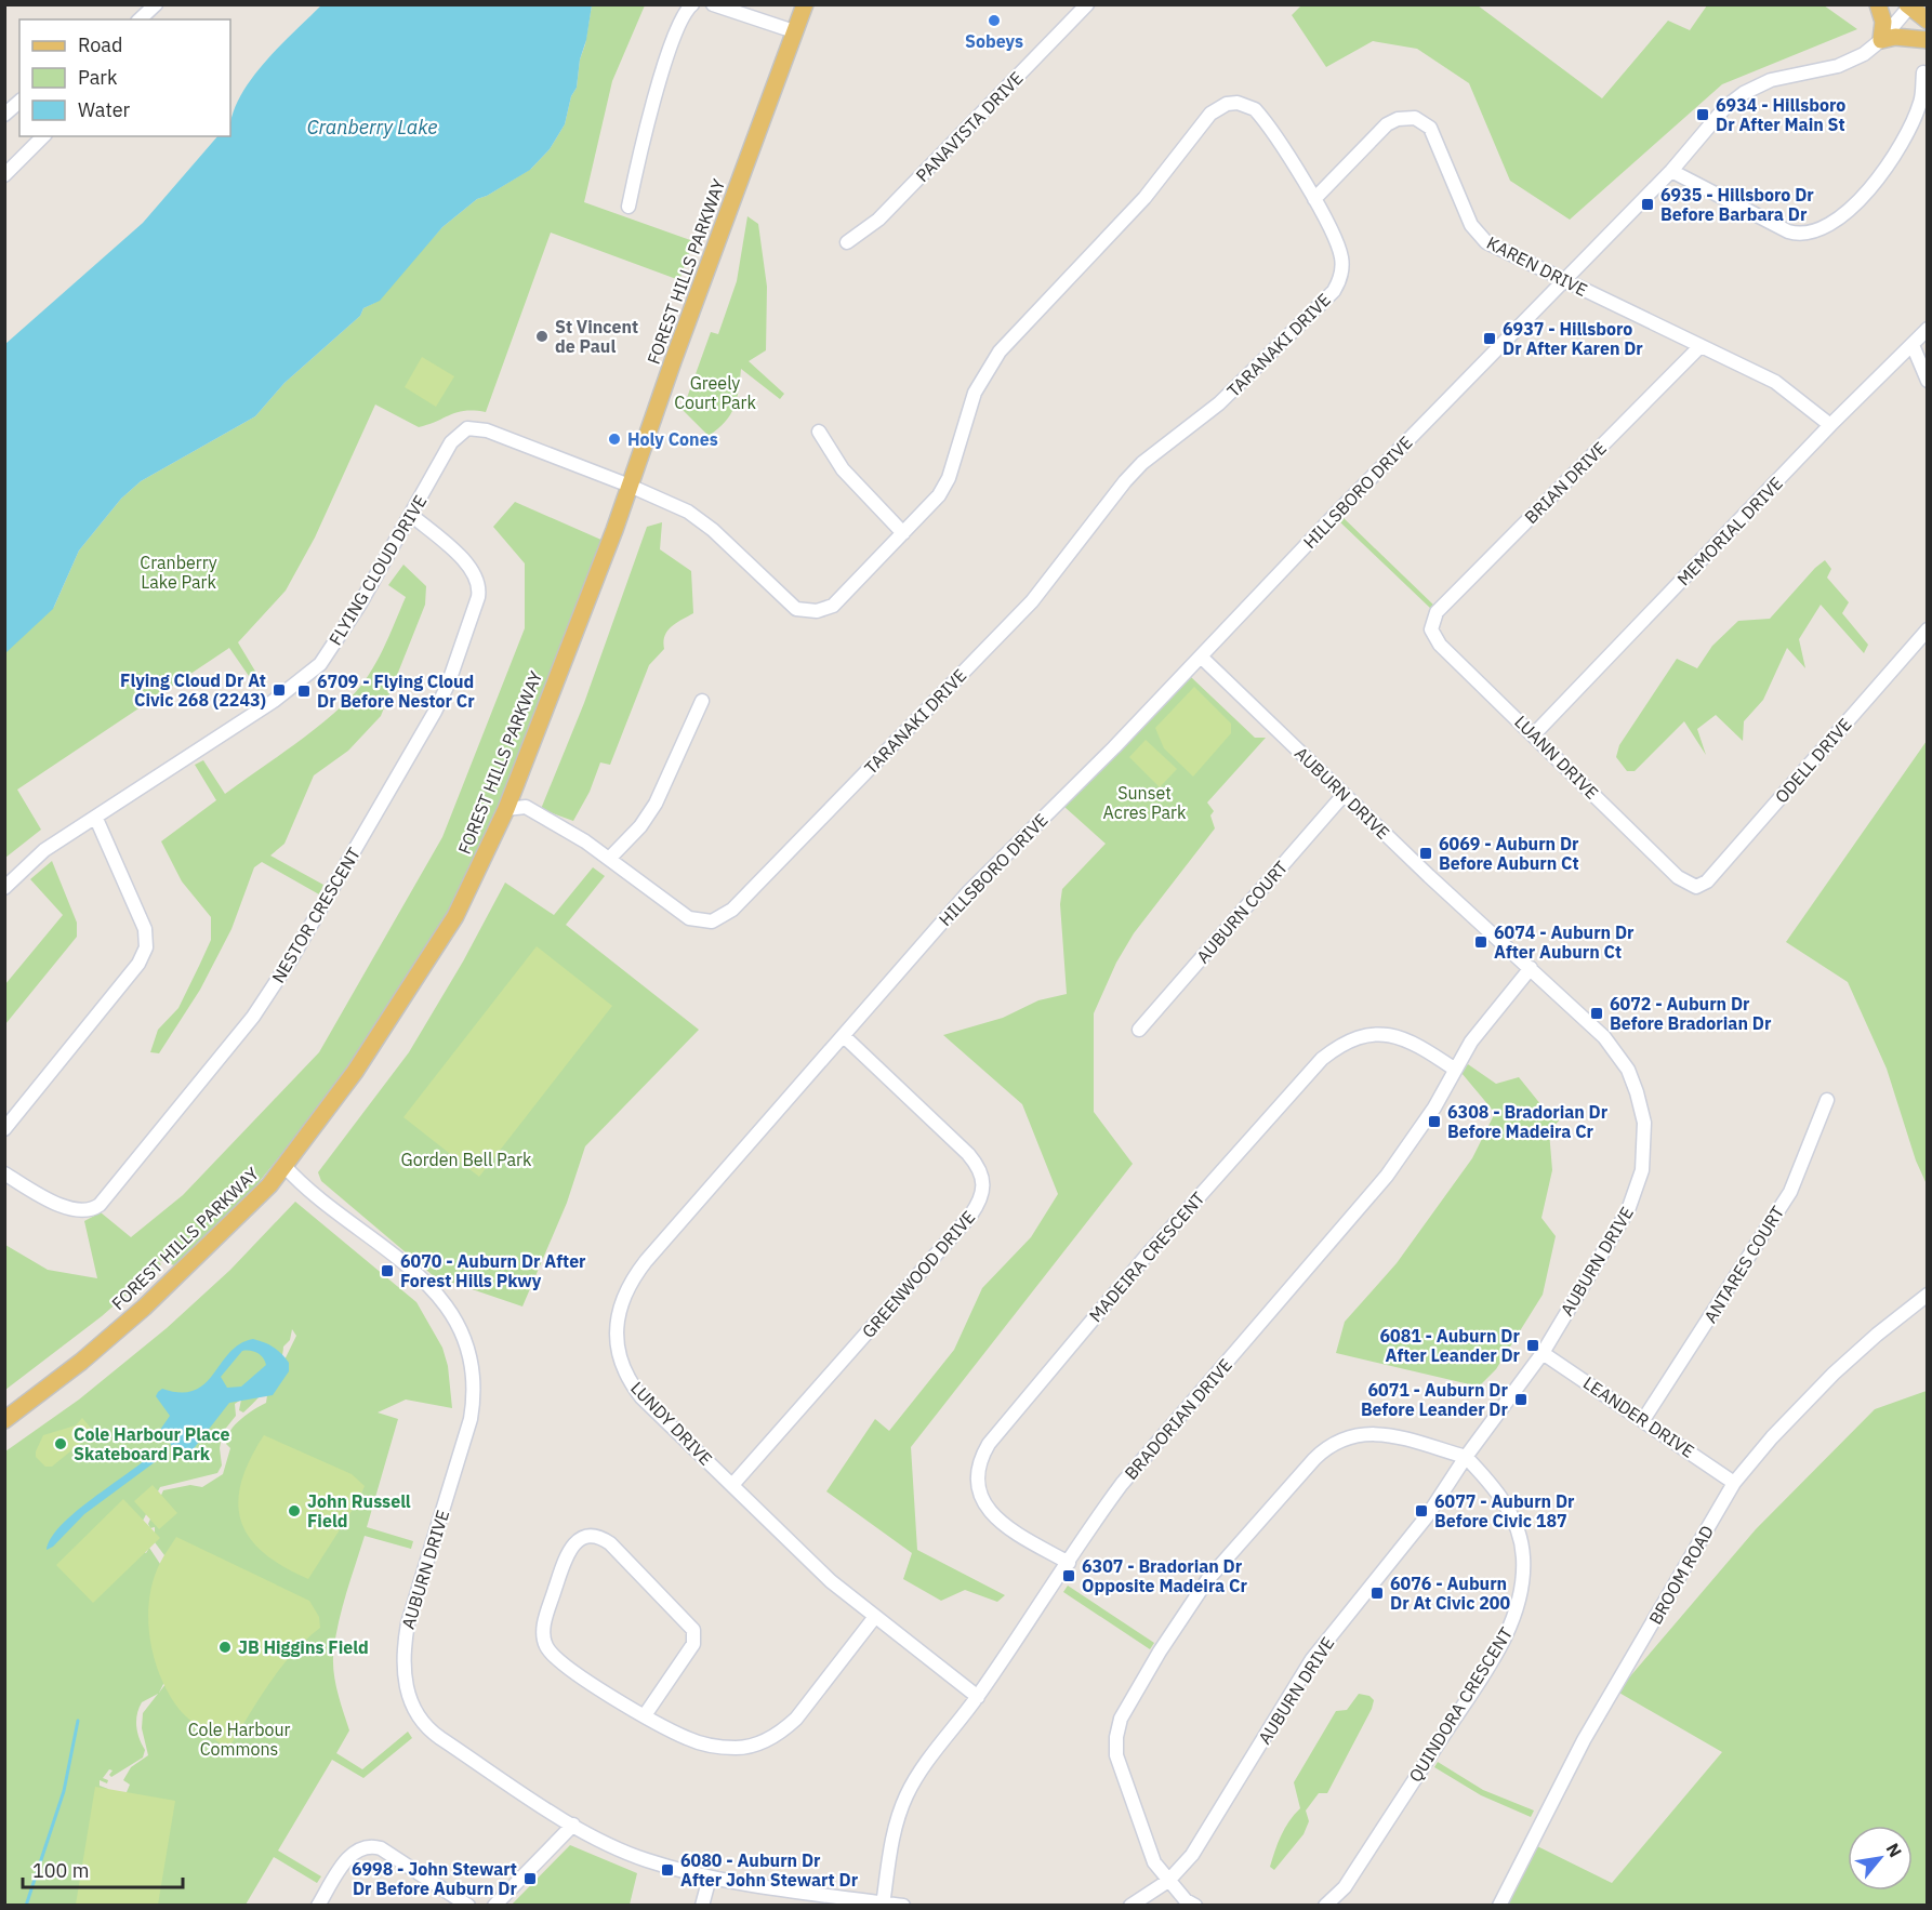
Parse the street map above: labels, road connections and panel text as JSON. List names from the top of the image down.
{
  "streets": {
    "main road": ["FOREST HILLS PARKWAY"],
    "street": [
      "PANAVISTA DRIVE",
      "KAREN DRIVE",
      "TARANAKI DRIVE",
      "BRIAN DRIVE",
      "HILLSBORO DRIVE",
      "MEMORIAL DRIVE",
      "FLYING CLOUD DRIVE",
      "LUANN DRIVE",
      "ODELL DRIVE",
      "AUBURN DRIVE",
      "AUBURN COURT",
      "NESTOR CRESCENT",
      "MADEIRA CRESCENT",
      "ANTARES COURT",
      "GREENWOOD DRIVE",
      "LEANDER DRIVE",
      "BRADORIAN DRIVE",
      "LUNDY DRIVE",
      "BROOM ROAD",
      "QUINDORA CRESCENT"
    ]
  },
  "crossings": [
    ["KAREN DRIVE", "TARANAKI DRIVE"],
    ["KAREN DRIVE", "BRIAN DRIVE"],
    ["KAREN DRIVE", "HILLSBORO DRIVE"],
    ["KAREN DRIVE", "MEMORIAL DRIVE"],
    ["FOREST HILLS PARKWAY", "TARANAKI DRIVE"],
    ["FOREST HILLS PARKWAY", "FLYING CLOUD DRIVE"],
    ["FOREST HILLS PARKWAY", "AUBURN DRIVE"],
    ["TARANAKI DRIVE", "FLYING CLOUD DRIVE"],
    ["BRIAN DRIVE", "LUANN DRIVE"],
    ["HILLSBORO DRIVE", "AUBURN DRIVE"],
    ["HILLSBORO DRIVE", "GREENWOOD DRIVE"],
    ["HILLSBORO DRIVE", "LUNDY DRIVE"],
    ["MEMORIAL DRIVE", "LUANN DRIVE"],
    ["FLYING CLOUD DRIVE", "NESTOR CRESCENT"],
    ["LUANN DRIVE", "ODELL DRIVE"],
    ["AUBURN DRIVE", "AUBURN COURT"],
    ["AUBURN DRIVE", "LEANDER DRIVE"],
    ["AUBURN DRIVE", "BRADORIAN DRIVE"],
    ["AUBURN DRIVE", "QUINDORA CRESCENT"],
    ["MADEIRA CRESCENT", "BRADORIAN DRIVE"],
    ["ANTARES COURT", "LEANDER DRIVE"],
    ["GREENWOOD DRIVE", "LUNDY DRIVE"],
    ["LEANDER DRIVE", "BROOM ROAD"],
    ["BRADORIAN DRIVE", "LUNDY DRIVE"]
  ],
  "water": ["Cranberry Lake"],
  "parks": [
    "Greely Court Park",
    "Cranberry Lake Park",
    "Sunset Acres Park",
    "Gorden Bell Park",
    "Cole Harbour Commons"
  ],
  "places": {
    "other": [
      "Sobeys",
      "St Vincent de Paul",
      "Holy Cones",
      "Cole Harbour Place Skateboard Park",
      "John Russell Field",
      "JB Higgins Field"
    ],
    "transit": [
      "6934 - Hillsboro Dr After Main St",
      "6935 - Hillsboro Dr Before Barbara Dr",
      "6937 - Hillsboro Dr After Karen Dr",
      "Flying Cloud Dr At Civic 268 (2243)",
      "6709 - Flying Cloud Dr Before Nestor Cr",
      "6069 - Auburn Dr Before Auburn Ct",
      "6074 - Auburn Dr After Auburn Ct",
      "6072 - Auburn Dr Before Bradorian Dr",
      "6308 - Bradorian Dr Before Madeira Cr",
      "6070 - Auburn Dr After Forest Hills Pkwy",
      "6081 - Auburn Dr After Leander Dr",
      "6071 - Auburn Dr Before Leander Dr",
      "6077 - Auburn Dr Before Civic 187",
      "6307 - Bradorian Dr Opposite Madeira Cr",
      "6076 - Auburn Dr At Civic 200",
      "6080 - Auburn Dr After John Stewart Dr",
      "6998 - John Stewart Dr Before Auburn Dr"
    ]
  },
  "legend": ["Road", "Park", "Water"],
  "scale_bar": "100 m",
  "north": "top right"
}
